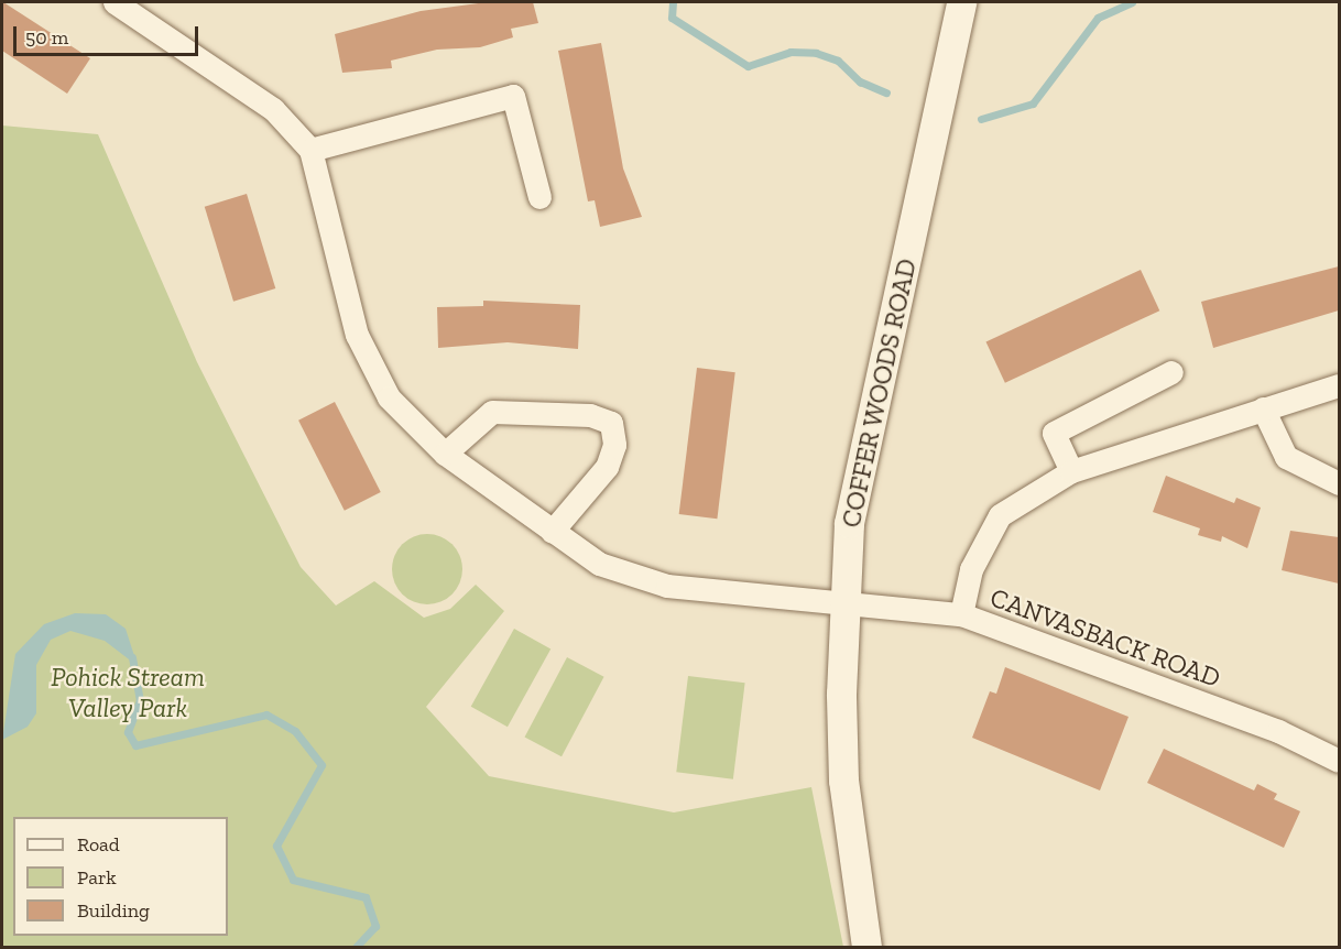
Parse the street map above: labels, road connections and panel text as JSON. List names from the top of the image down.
{
  "streets": {
    "street": ["COFFER WOODS ROAD", "CANVASBACK ROAD"]
  },
  "crossings": [
    ["COFFER WOODS ROAD", "CANVASBACK ROAD"]
  ],
  "parks": ["Pohick Stream Valley Park"],
  "legend": ["Road", "Park", "Building"],
  "scale_bar": "50 m"
}
